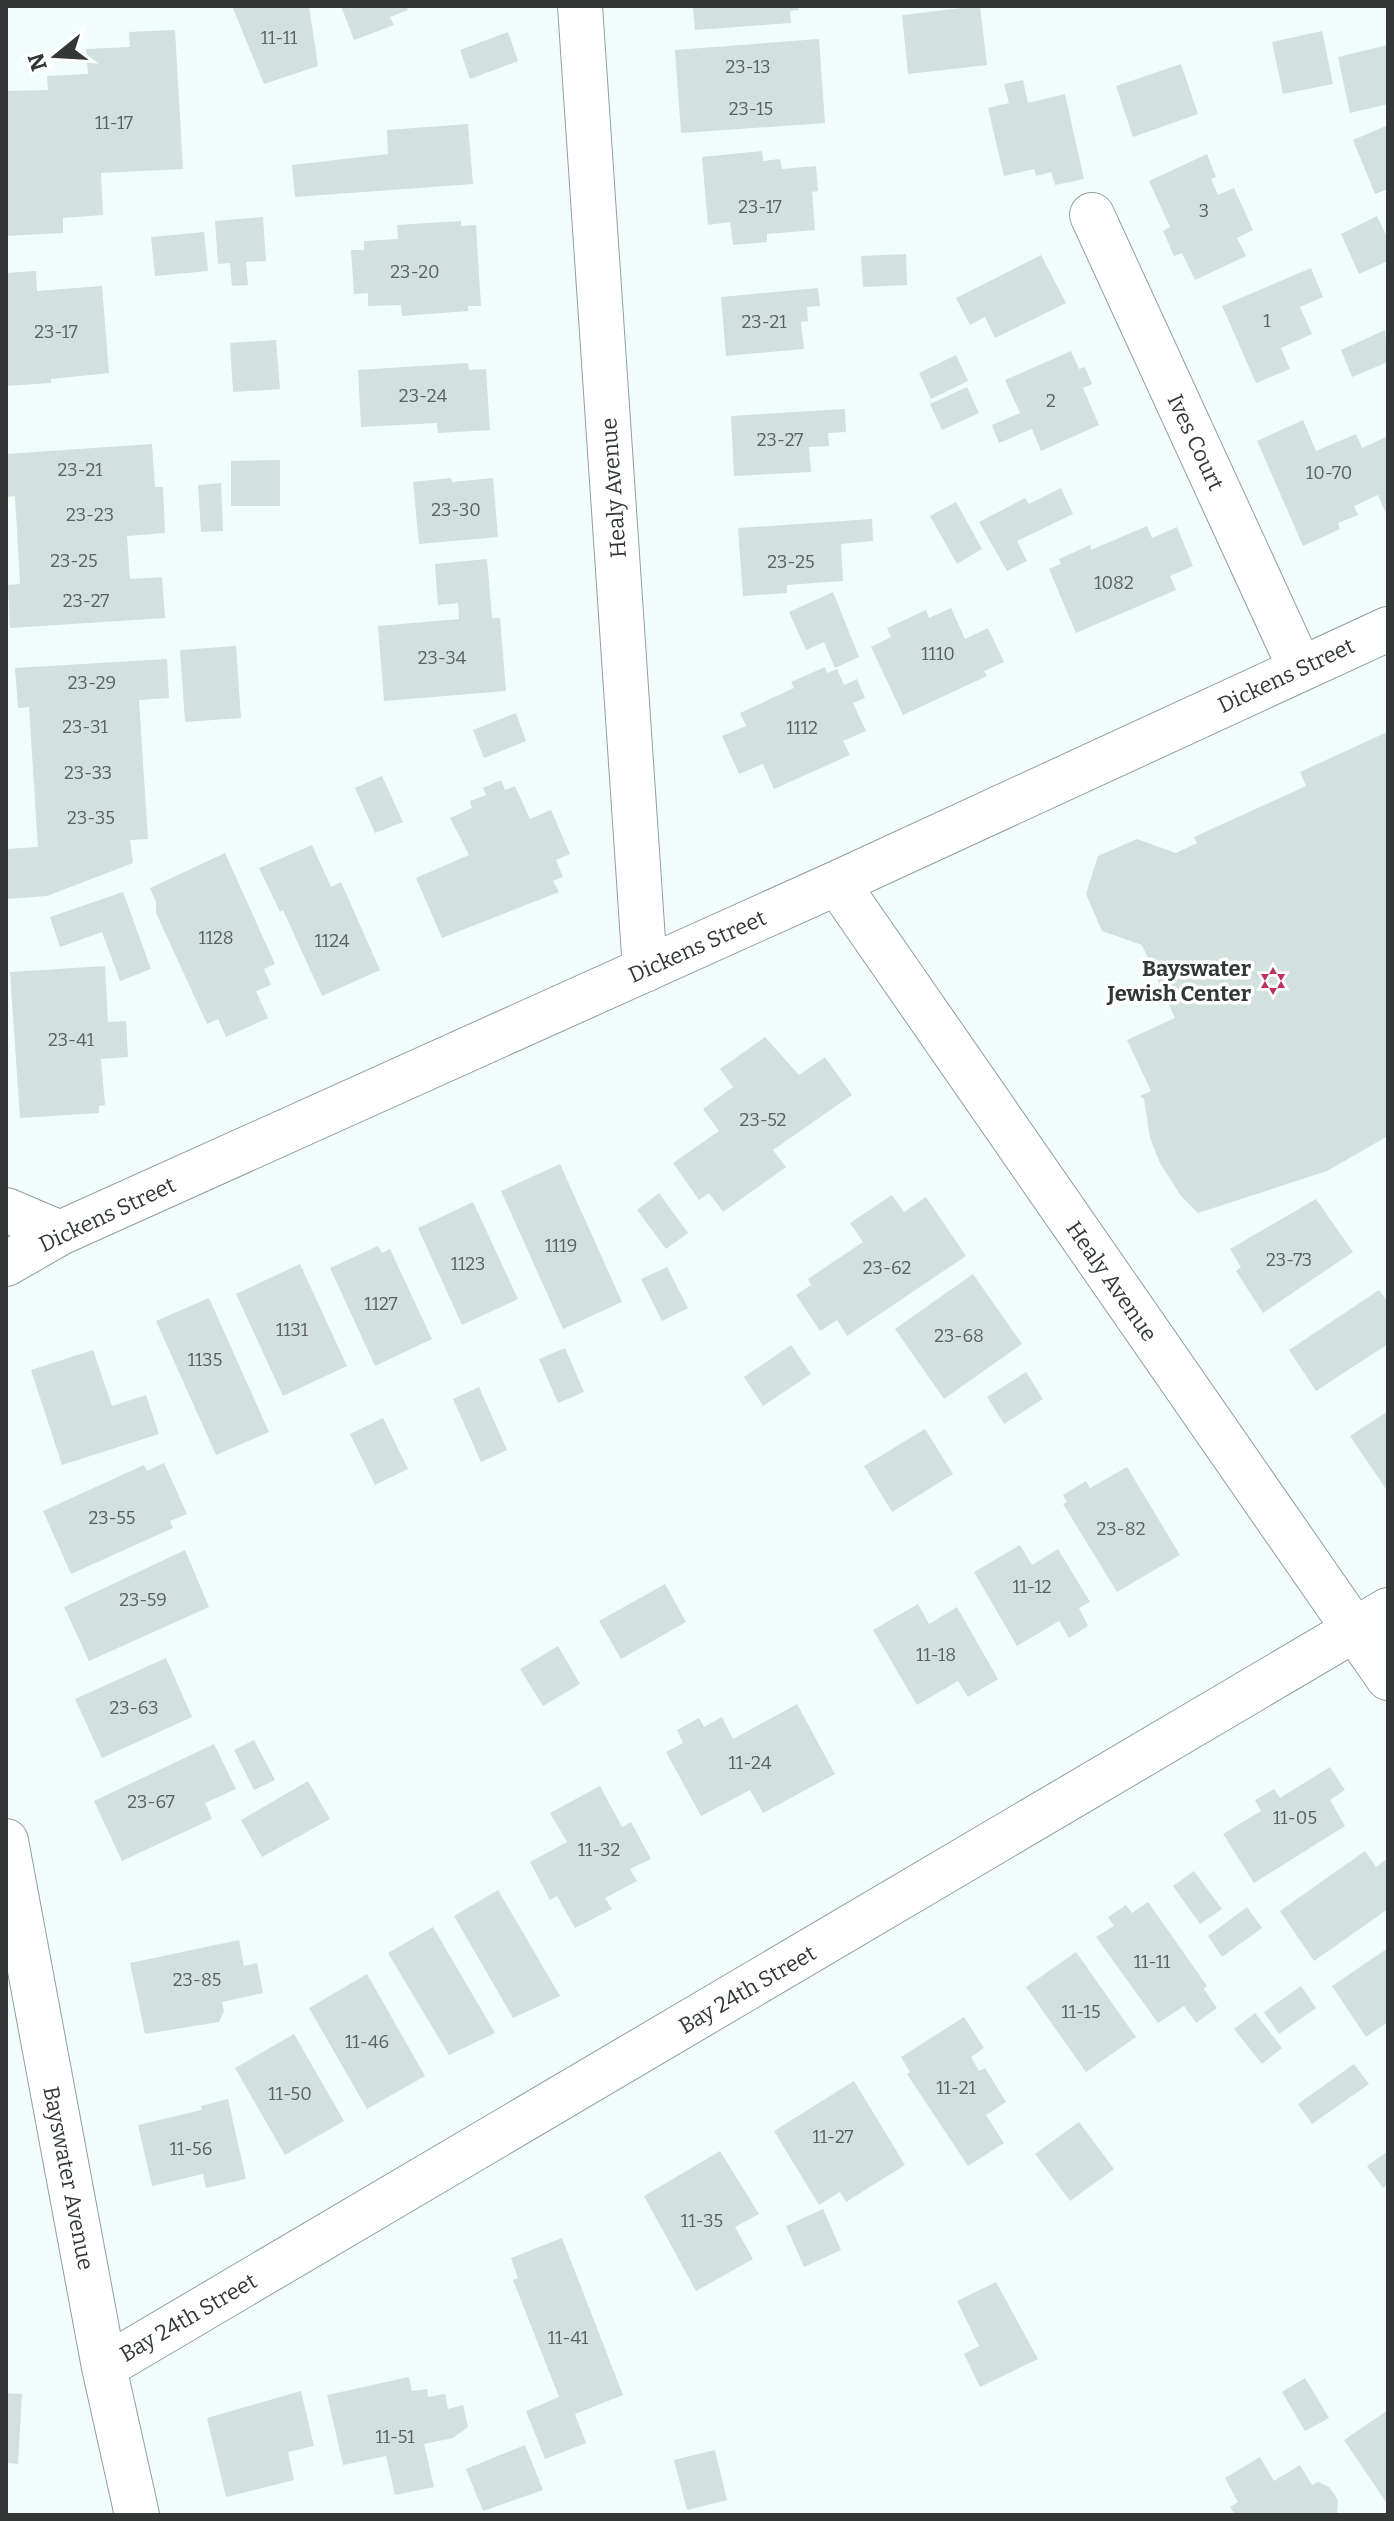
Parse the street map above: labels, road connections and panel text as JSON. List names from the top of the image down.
{
  "streets": {
    "street": [
      "Ives Court",
      "Healy Avenue",
      "Dickens Street",
      "Bay 24th Street",
      "Bayswater Avenue"
    ]
  },
  "crossings": [
    ["Ives Court", "Dickens Street"],
    ["Healy Avenue", "Dickens Street"],
    ["Healy Avenue", "Bay 24th Street"],
    ["Bay 24th Street", "Bayswater Avenue"]
  ],
  "places": {
    "synagogue": ["Bayswater Jewish Center"]
  },
  "house_numbers": [
    "11-11",
    "23-13",
    "23-15",
    "11-17",
    "23-17",
    "3",
    "23-20",
    "1",
    "23-21",
    "23-17",
    "23-24",
    "2",
    "23-27",
    "23-21",
    "10-70",
    "23-30",
    "23-23",
    "23-25",
    "23-25",
    "1082",
    "23-27",
    "1110",
    "23-34",
    "23-29",
    "23-31",
    "1112",
    "23-33",
    "23-35",
    "1128",
    "1124",
    "23-41",
    "23-52",
    "1119",
    "23-73",
    "1123",
    "23-62",
    "1127",
    "1131",
    "23-68",
    "1135",
    "23-55",
    "23-82",
    "11-12",
    "23-59",
    "11-18",
    "23-63",
    "11-24",
    "23-67",
    "11-05",
    "11-32",
    "11-11",
    "23-85",
    "11-15",
    "11-46",
    "11-21",
    "11-50",
    "11-27",
    "11-56",
    "11-35",
    "11-41",
    "11-51"
  ],
  "north": "left"
}
